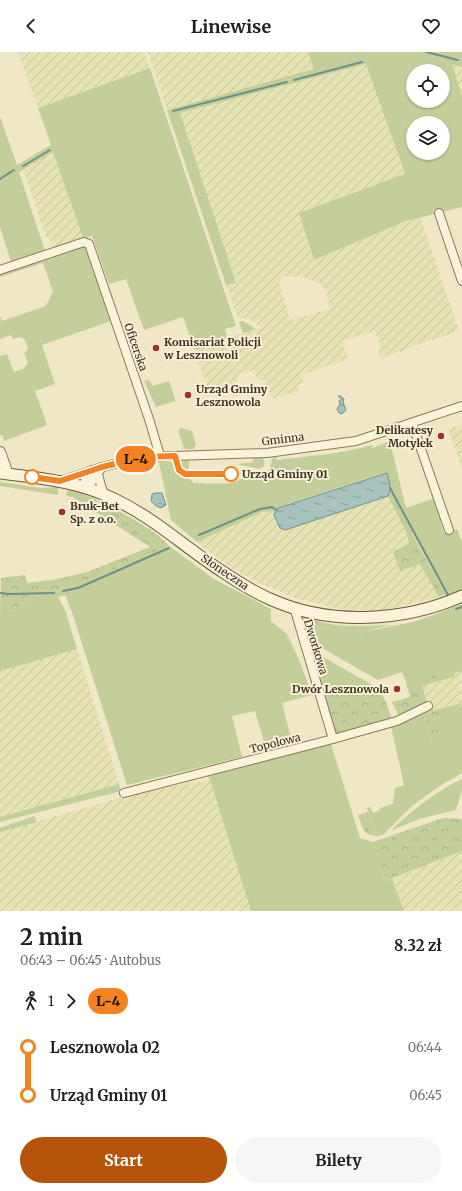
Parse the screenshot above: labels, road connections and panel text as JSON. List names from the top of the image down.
{
  "streets": {
    "main road": ["Słoneczna"],
    "street": [
      "Oficerska",
      "Gminna",
      "Dworkowa",
      "Topolowa"
    ]
  },
  "crossings": [
    ["Oficerska", "Gminna"],
    ["Gminna", "Słoneczna"],
    ["Słoneczna", "Dworkowa"],
    ["Dworkowa", "Topolowa"]
  ],
  "places": [
    "Komisariat Policji w Lesznowoli",
    "Urząd Gminy Lesznowola",
    "Delikatesy Motylek",
    "Urząd Gminy 01",
    "Bruk-Bet Sp. z o.o.",
    "Dwór Lesznowola"
  ],
  "lines": ["bus line L-4"],
  "page": {
    "header": "Linewise",
    "on_map": "L-4",
    "heading": ["2 min", "06:43 – 06:45 · Autobus", "8.32 zł"],
    "legs": ["1", "L-4"],
    "list": [
      {
        "name": "Lesznowola 02",
        "value": "06:44"
      },
      {
        "name": "Urząd Gminy 01",
        "value": "06:45"
      }
    ],
    "buttons": ["Start", "Bilety"]
  }
}
